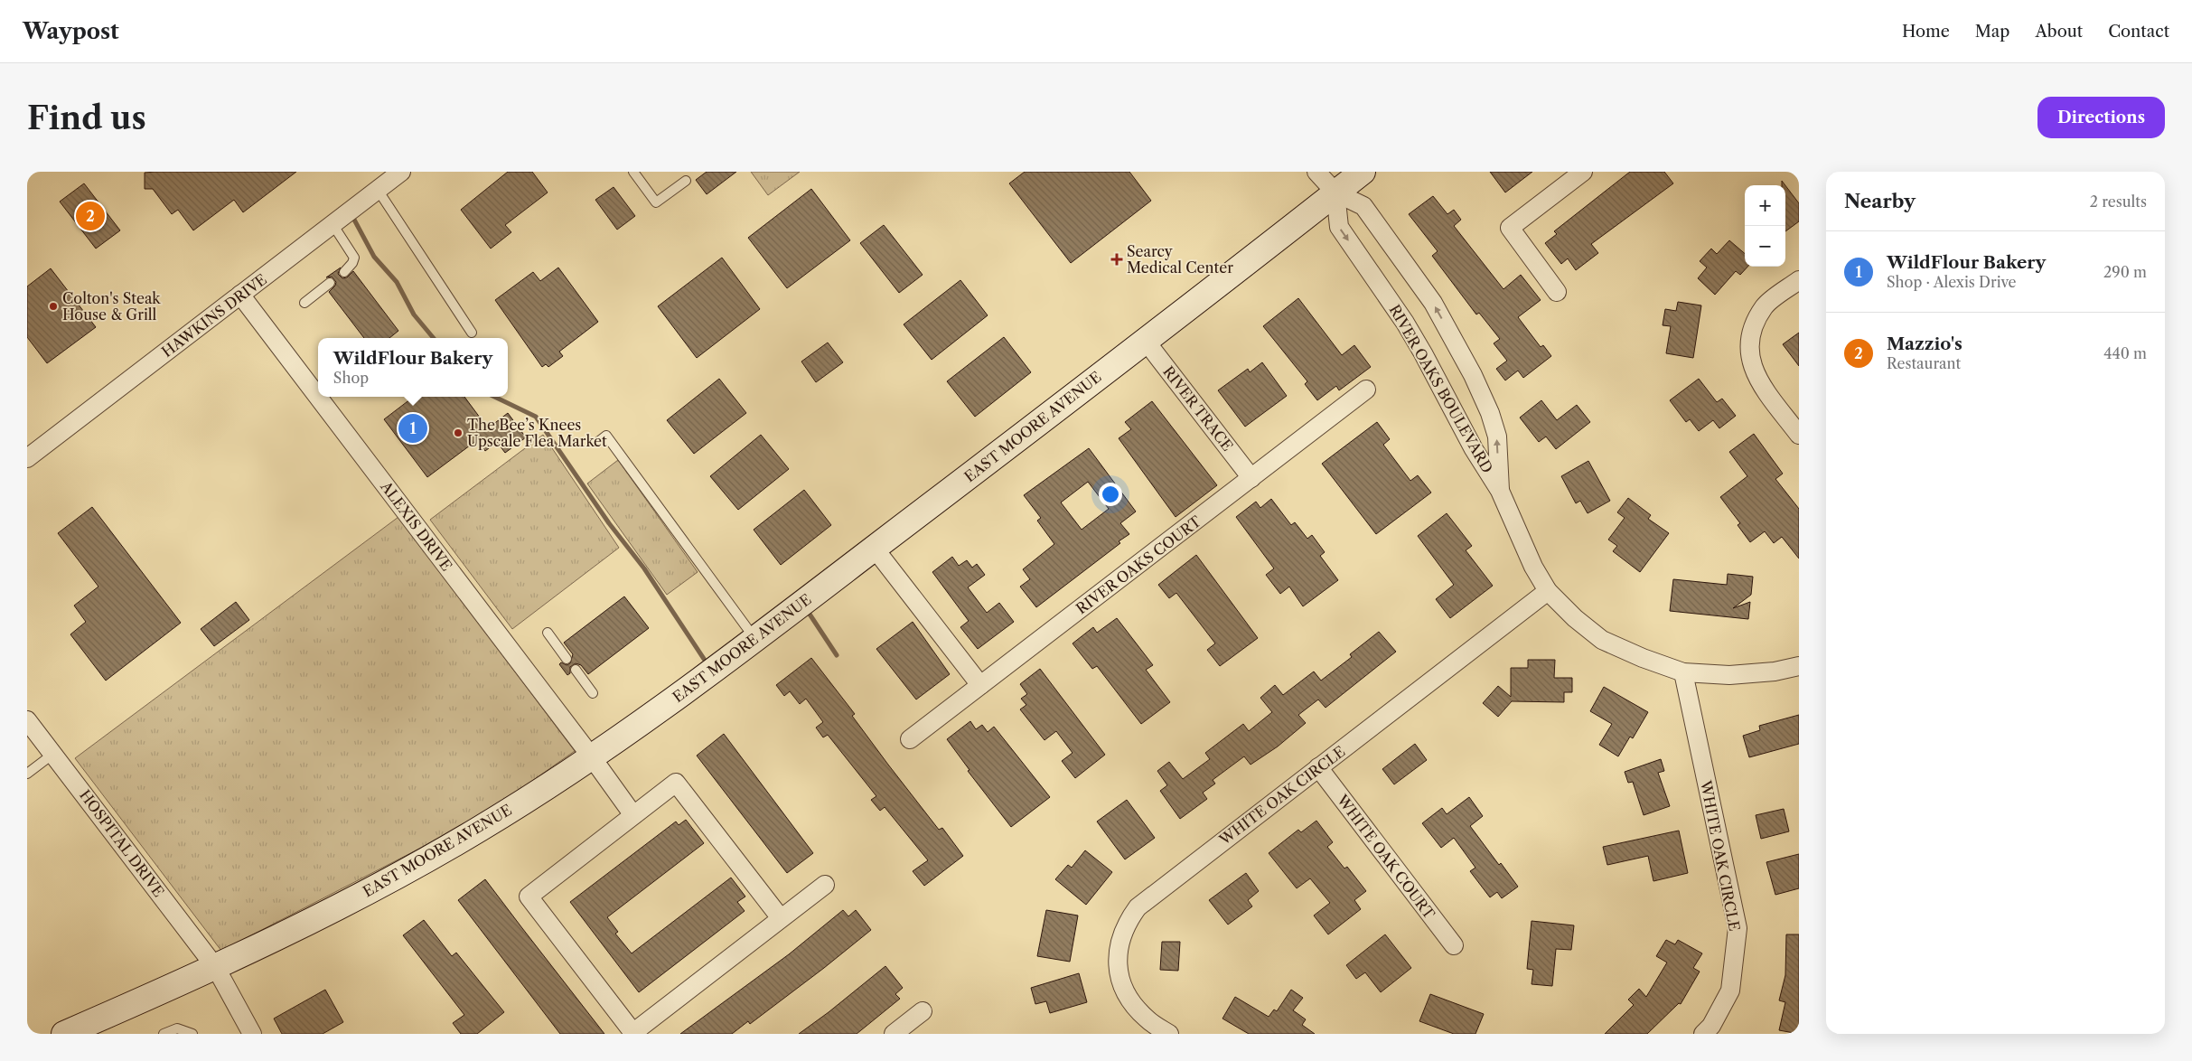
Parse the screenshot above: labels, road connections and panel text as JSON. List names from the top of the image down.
{
  "streets": {
    "street": [
      "HAWKINS DRIVE",
      "RIVER OAKS BOULEVARD",
      "RIVER TRACE",
      "EAST MOORE AVENUE",
      "ALEXIS DRIVE",
      "RIVER OAKS COURT",
      "WHITE OAK CIRCLE",
      "HOSPITAL DRIVE",
      "WHITE OAK COURT"
    ]
  },
  "crossings": [
    ["HAWKINS DRIVE", "ALEXIS DRIVE"],
    ["RIVER OAKS BOULEVARD", "EAST MOORE AVENUE"],
    ["RIVER OAKS BOULEVARD", "WHITE OAK CIRCLE"],
    ["RIVER TRACE", "EAST MOORE AVENUE"],
    ["RIVER TRACE", "RIVER OAKS COURT"],
    ["EAST MOORE AVENUE", "ALEXIS DRIVE"],
    ["EAST MOORE AVENUE", "HOSPITAL DRIVE"],
    ["WHITE OAK CIRCLE", "WHITE OAK COURT"]
  ],
  "places": {
    "health": ["Searcy Medical Center"],
    "other": ["Colton's Steak House & Grill", "The Bee’s Knees Upscale Flea Market"]
  },
  "page": {
    "header": "Waypost",
    "nav": [
      "Home",
      "Map",
      "About",
      "Contact"
    ],
    "buttons": "Directions",
    "title": "Find us",
    "heading": ["Nearby", "2 results"],
    "map_buttons": ["+", "−"],
    "pins": ["2", "1"],
    "list": [
      {
        "mark": "1",
        "name": "WildFlour Bakery",
        "note": "Shop · Alexis Drive",
        "value": "290 m"
      },
      {
        "mark": "2",
        "name": "Mazzio's",
        "note": "Restaurant",
        "value": "440 m"
      }
    ],
    "popup": ["WildFlour Bakery", "Shop"]
  }
}
